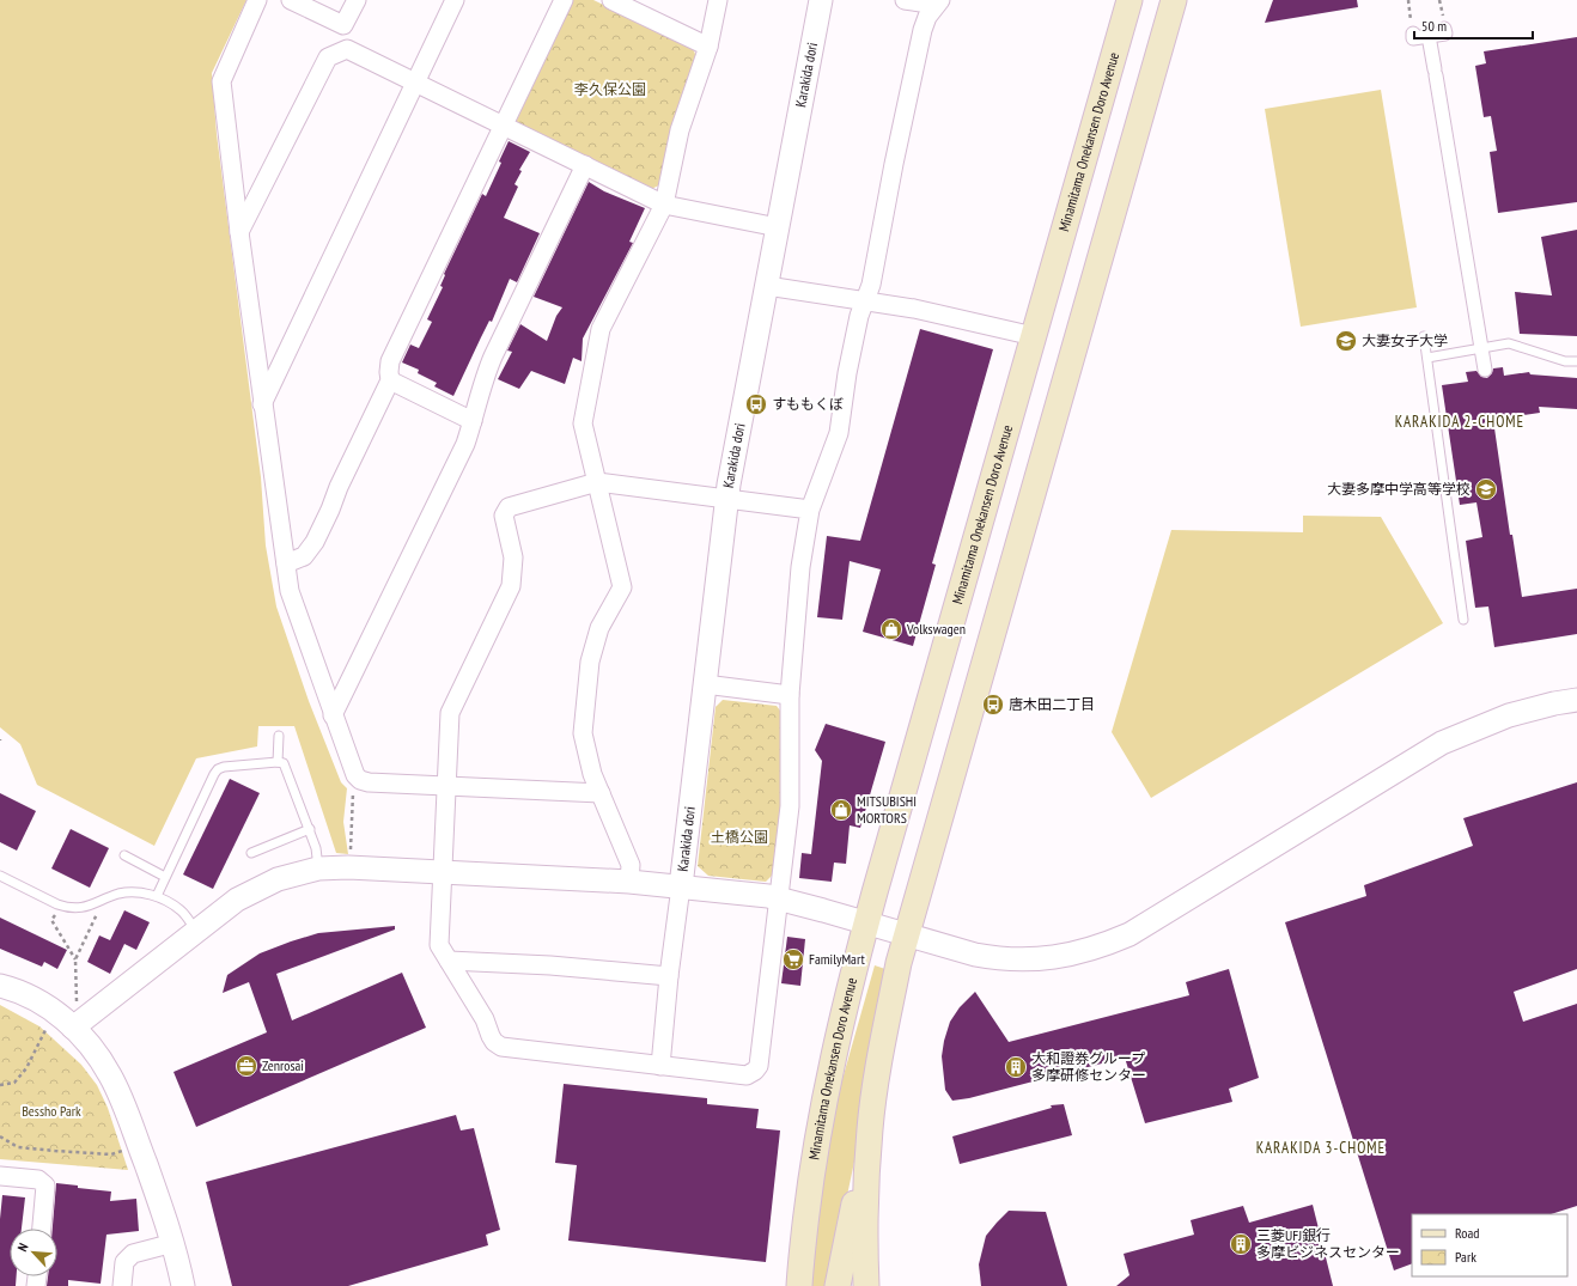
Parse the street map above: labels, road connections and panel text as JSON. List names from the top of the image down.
{
  "streets": {
    "main road": ["Minamitama Onekansen Doro Avenue"],
    "street": ["Karakida dori"]
  },
  "districts": ["KARAKIDA 2-CHOME", "KARAKIDA 3-CHOME"],
  "parks": ["李久保公園", "土橋公園", "Bessho Park"],
  "places": {
    "school or university": ["大妻女子大学", "大妻多摩中学高等学校"],
    "bus stop": ["すももくぼ", "唐木田二丁目"],
    "shop": ["Volkswagen", "MITSUBISHI MORTORS"],
    "supermarket": ["FamilyMart"],
    "office": ["Zenrosai"],
    "building": ["大和證券グループ 多摩研修センター", "三菱UFJ銀行 多摩ビジネスセンター"]
  },
  "legend": ["Road", "Park"],
  "scale_bar": "50 m",
  "north": "top left"
}
